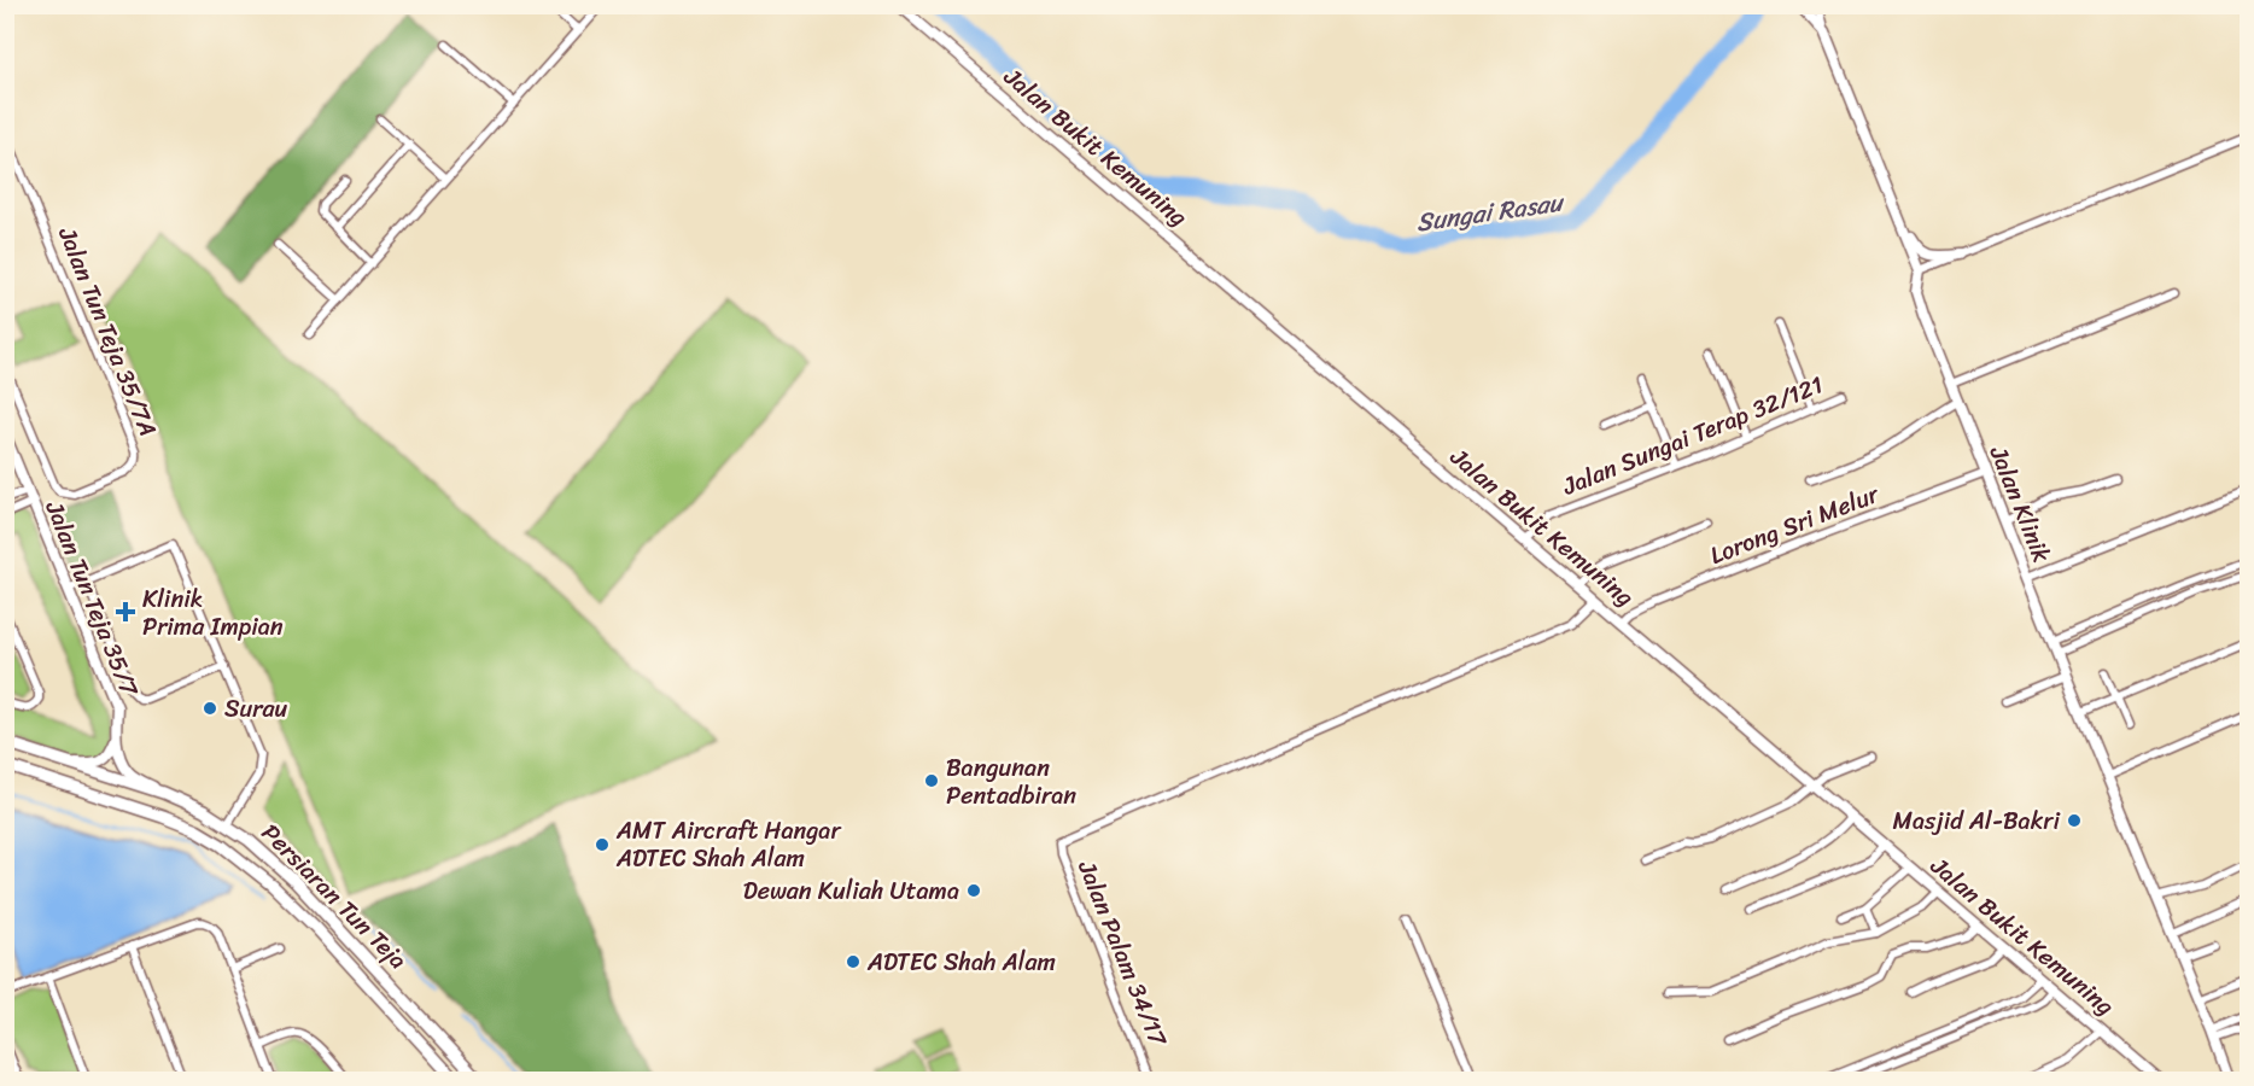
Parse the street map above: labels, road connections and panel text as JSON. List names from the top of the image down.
{
  "streets": {
    "main road": ["Persiaran Tun Teja"],
    "street": [
      "Jalan Bukit Kemuning",
      "Jalan Tun Teja 35/7A",
      "Jalan Sungai Terap 32/121",
      "Jalan Klinik",
      "Lorong Sri Melur",
      "Jalan Tun Teja 35/7",
      "Jalan Palam 34/17"
    ]
  },
  "crossings": [
    ["Jalan Bukit Kemuning", "Jalan Sungai Terap 32/121"],
    ["Jalan Bukit Kemuning", "Lorong Sri Melur"],
    ["Jalan Bukit Kemuning", "Jalan Palam 34/17"],
    ["Jalan Klinik", "Lorong Sri Melur"]
  ],
  "water": ["Sungai Rasau"],
  "places": {
    "health": ["Klinik Prima Impian"],
    "other": [
      "Surau",
      "Bangunan Pentadbiran",
      "Masjid Al-Bakri",
      "AMT Aircraft Hangar ADTEC Shah Alam",
      "Dewan Kuliah Utama",
      "ADTEC Shah Alam"
    ]
  }
}
